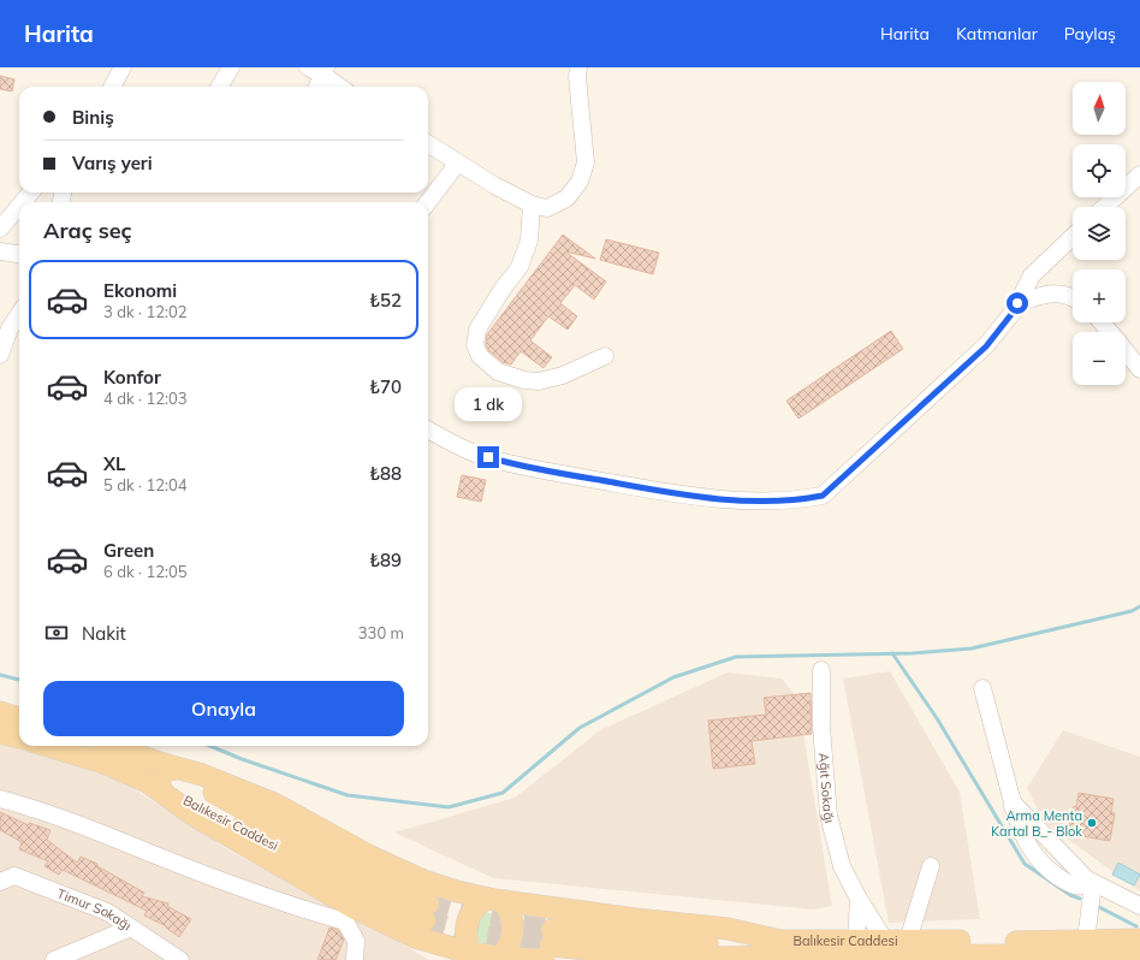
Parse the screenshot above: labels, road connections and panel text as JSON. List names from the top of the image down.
{
  "streets": {
    "main road": ["Balıkesir Caddesi"],
    "street": ["Ağıt Sokağı", "Timur Sokağı"]
  },
  "crossings": [
    ["Ağıt Sokağı", "Balıkesir Caddesi"]
  ],
  "places": ["Arma Menta Kartal B_- Blok"],
  "north": "top",
  "page": {
    "header": "Harita",
    "nav": ["Harita", "Katmanlar", "Paylaş"],
    "map_buttons": ["+", "−"],
    "banner": ["Biniş", "Varış yeri"],
    "heading": "Araç seç",
    "list": [
      {
        "name": "Ekonomi",
        "note": "3 dk · 12:02",
        "value": "₺52"
      },
      {
        "name": "Konfor",
        "note": "4 dk · 12:03",
        "value": "₺70"
      },
      {
        "name": "XL",
        "note": "5 dk · 12:04",
        "value": "₺88"
      },
      {
        "name": "Green",
        "note": "6 dk · 12:05",
        "value": "₺89"
      }
    ],
    "bubble": "1 dk",
    "pay": ["Nakit", "330 m"],
    "buttons": "Onayla"
  }
}
